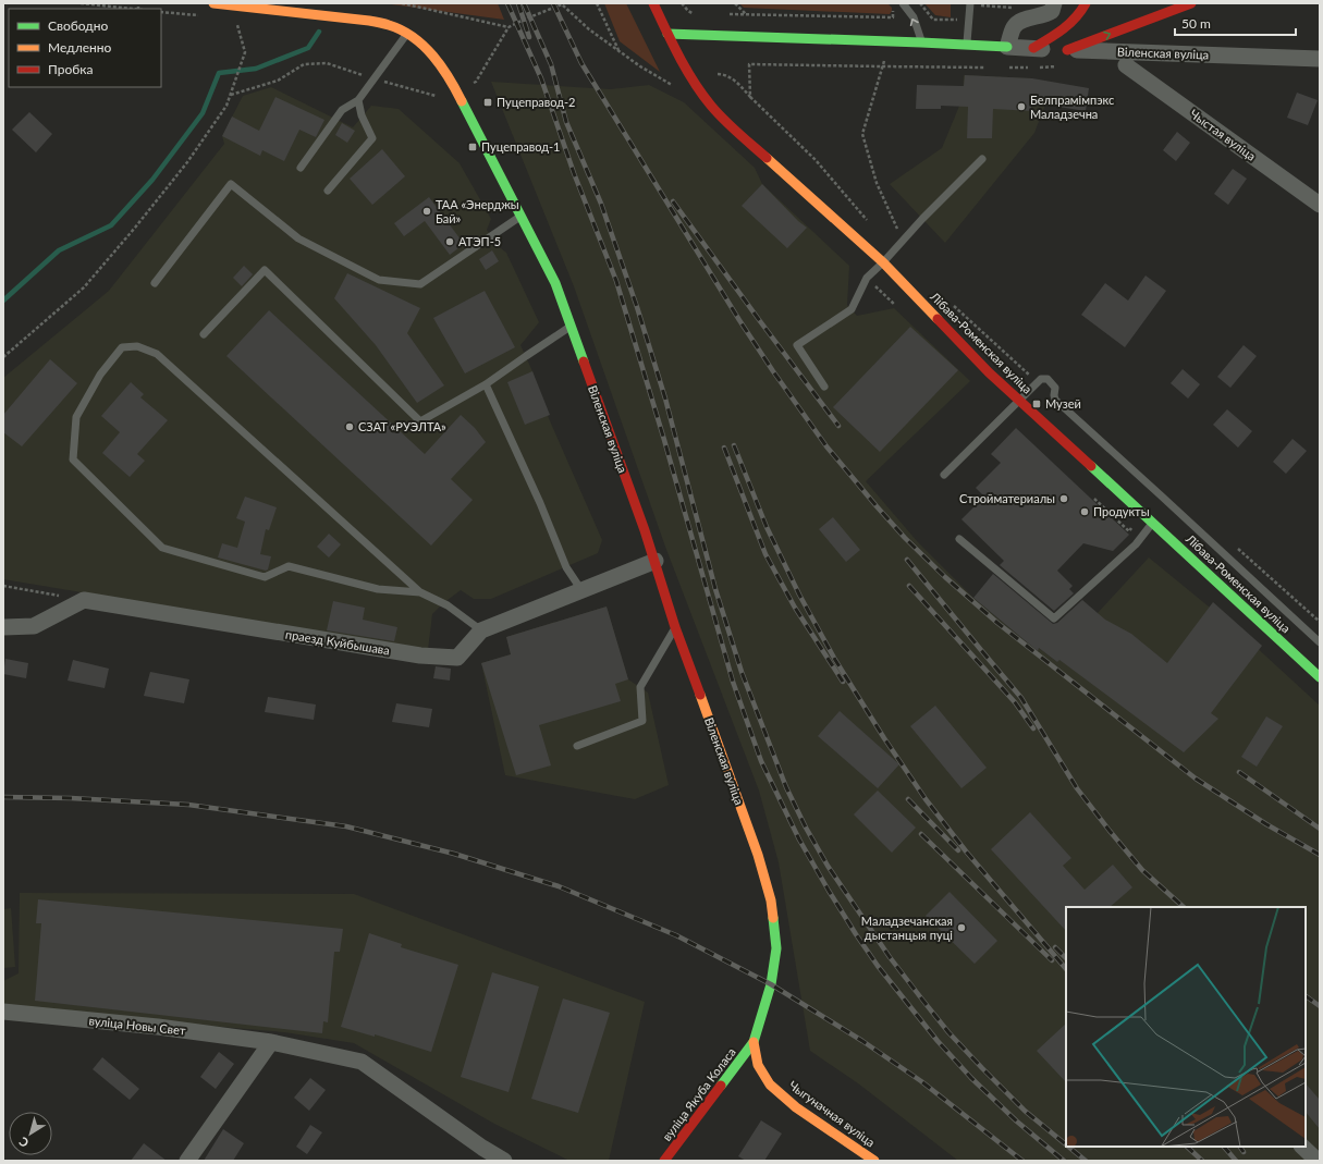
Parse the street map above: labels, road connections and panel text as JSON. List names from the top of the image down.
{
  "streets": {
    "main road": [
      "Віленская вуліца",
      "Лібава-Роменская вуліца",
      "вуліца Якуба Коласа",
      "Чыгуначная вуліца"
    ],
    "street": ["Чыстая вуліца", "праезд Куйбышава", "вуліца Новы Свет"]
  },
  "crossings": [
    ["Віленская вуліца", "праезд Куйбышава"],
    ["Віленская вуліца", "вуліца Якуба Коласа"],
    ["Віленская вуліца", "Чыгуначная вуліца"],
    ["вуліца Якуба Коласа", "Чыгуначная вуліца"]
  ],
  "places": {
    "transit": ["Пуцеправод-2", "Пуцеправод-1", "Музей"],
    "other": [
      "Белпрамімпэкс Маладзечна",
      "ТАА «Энерджы Бай»",
      "АТЭП-5",
      "СЗАТ «РУЭЛТА»",
      "Стройматериалы",
      "Продукты",
      "Маладзечанская дыстанцыя пуці"
    ]
  },
  "legend": ["Свободно", "Медленно", "Пробка"],
  "scale_bar": "50 m",
  "north": "bottom left"
}
